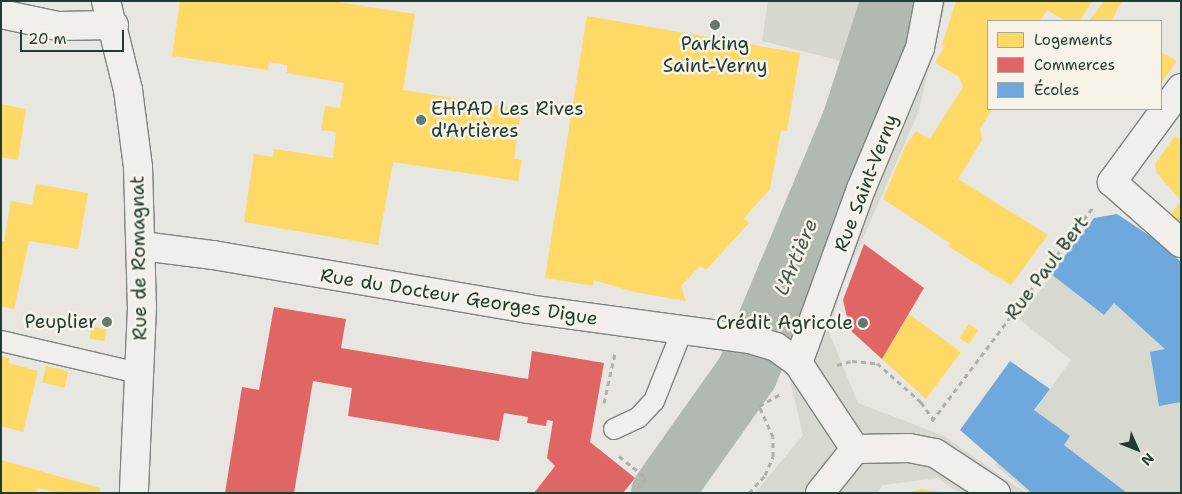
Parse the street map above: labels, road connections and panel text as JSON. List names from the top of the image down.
{
  "streets": {
    "street": ["Rue Saint-Verny", "Rue de Romagnat", "Rue du Docteur Georges Digue"],
    "path": ["Rue Paul Bert"]
  },
  "crossings": [
    ["Rue Saint-Verny", "Rue du Docteur Georges Digue"],
    ["Rue de Romagnat", "Rue du Docteur Georges Digue"]
  ],
  "water": ["L'Artière"],
  "places": [
    "Parking Saint-Verny",
    "EHPAD Les Rives d'Artières",
    "Peuplier",
    "Crédit Agricole"
  ],
  "legend": ["Logements", "Commerces", "Écoles"],
  "scale_bar": "20 m",
  "north": "bottom right"
}
